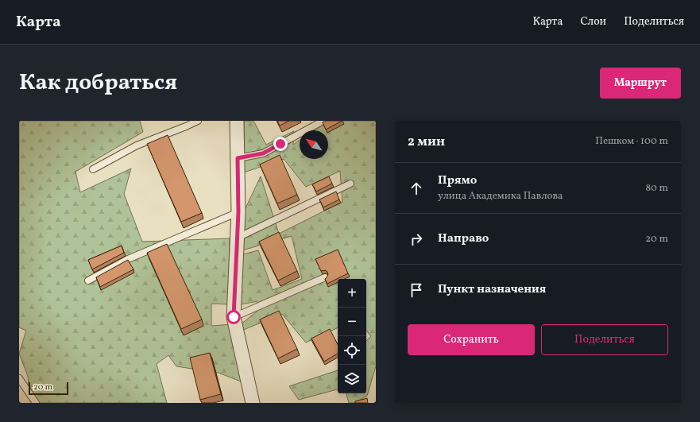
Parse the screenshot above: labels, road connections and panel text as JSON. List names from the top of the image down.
{
  "scale_bar": "20 m",
  "north": "top left",
  "page": {
    "header": "Карта",
    "nav": ["Карта", "Слои", "Поделиться"],
    "title": "Как добраться",
    "buttons": [
      "Маршрут",
      ["Сохранить", "Поделиться"]
    ],
    "heading": ["2 мин", "Пешком · 100 m"],
    "list": [
      ["Прямо", "улица Академика Павлова", "80 m"],
      ["Направо", "20 m"],
      "Пункт назначения"
    ],
    "map_buttons": ["+", "−"],
    "scale": "20 m"
  }
}
